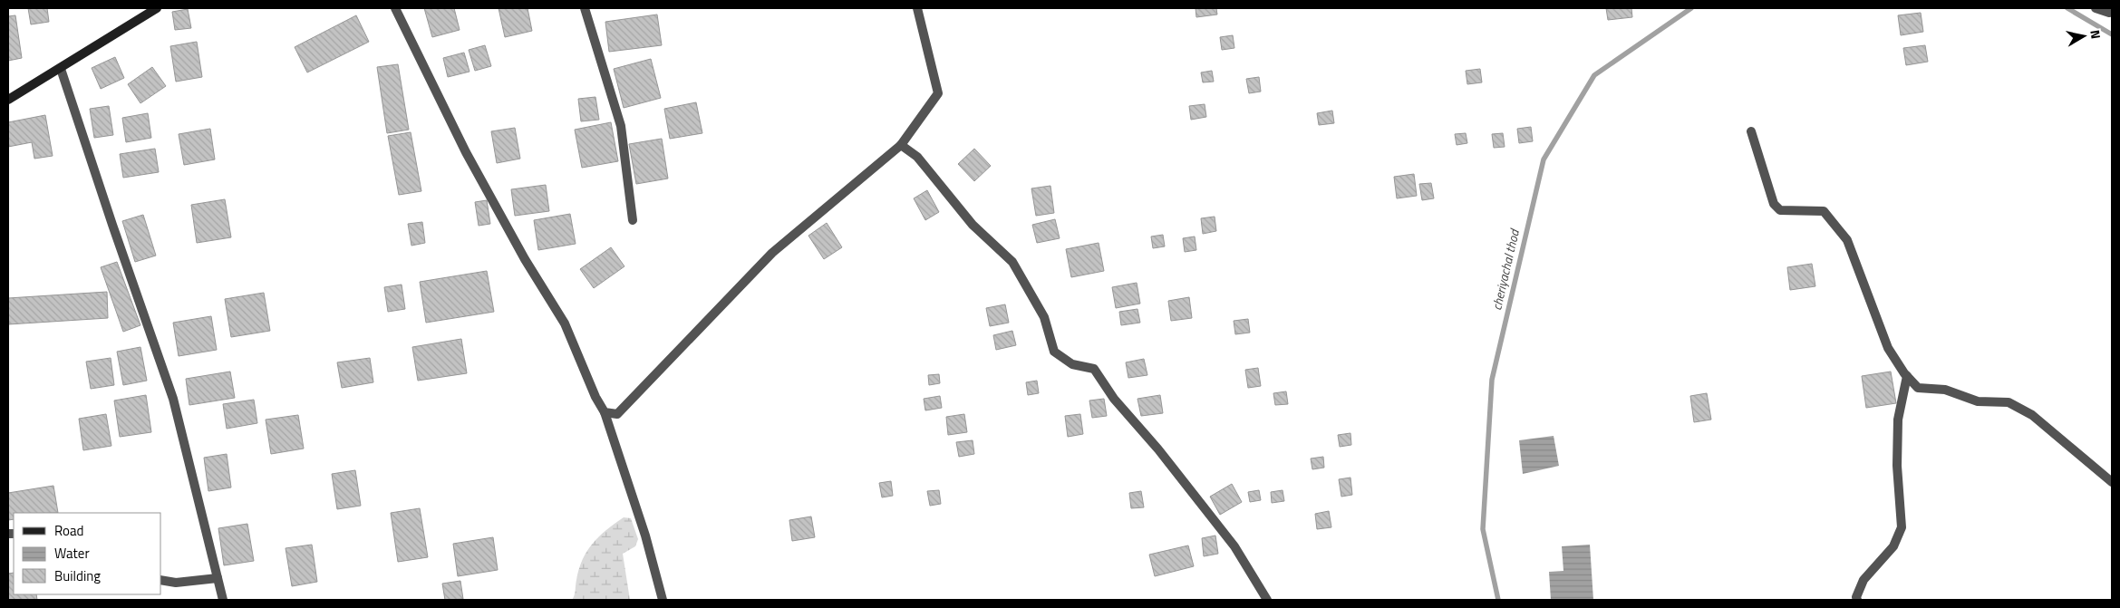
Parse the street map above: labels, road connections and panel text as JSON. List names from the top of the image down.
{
  "water": ["cheriyachal thod"],
  "legend": ["Road", "Water", "Building"],
  "north": "right"
}
